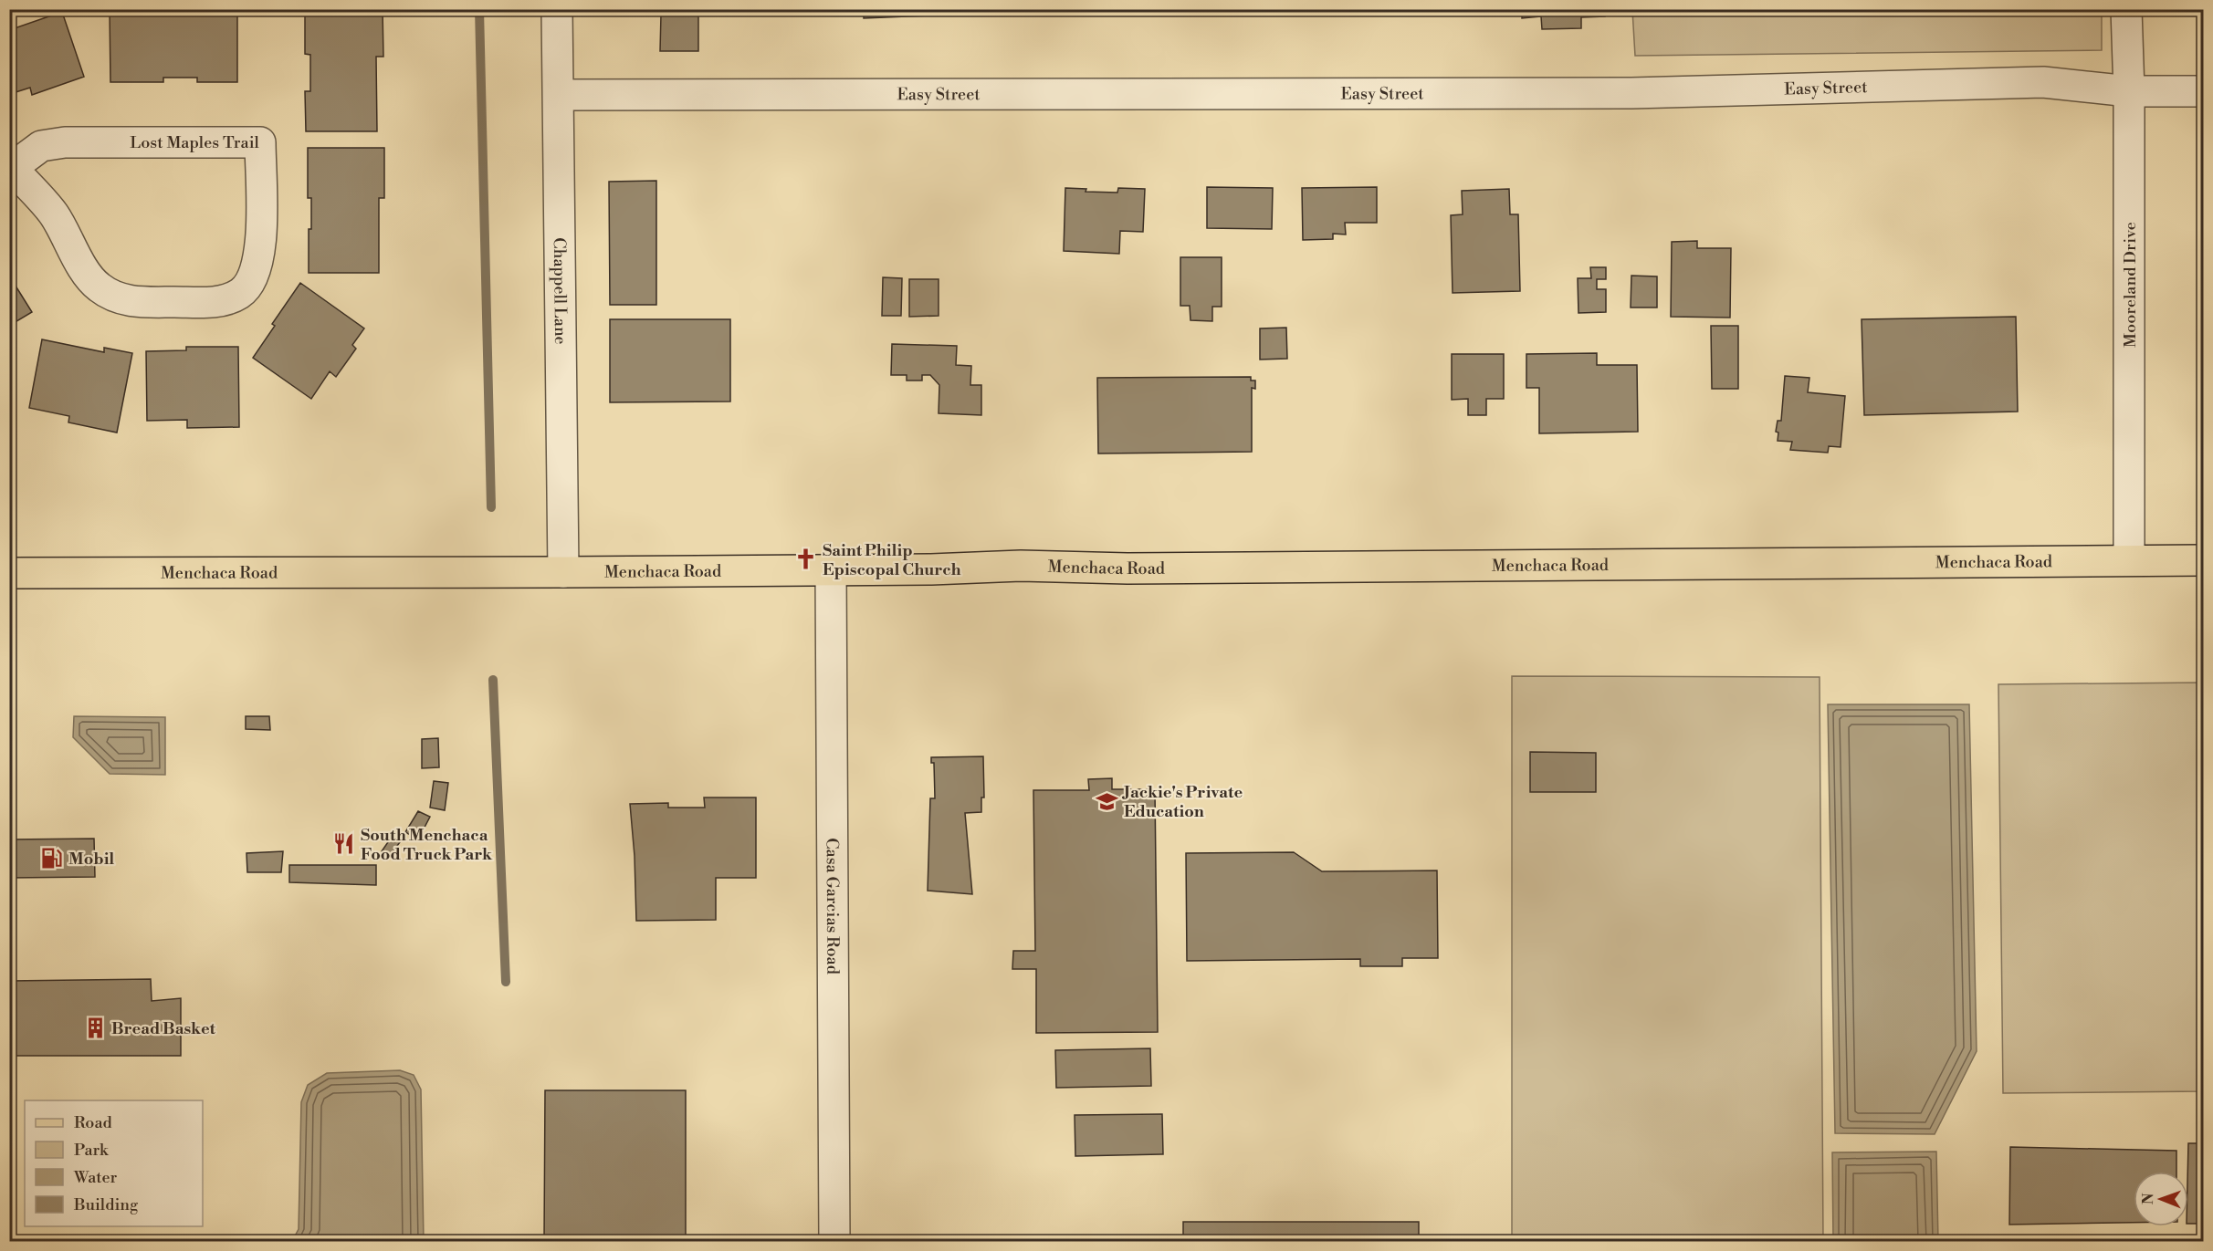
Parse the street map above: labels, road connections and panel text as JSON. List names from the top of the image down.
{
  "streets": {
    "main road": ["Menchaca Road"],
    "street": [
      "Easy Street",
      "Lost Maples Trail",
      "Mooreland Drive",
      "Chappell Lane",
      "Casa Garcias Road"
    ]
  },
  "crossings": [
    ["Easy Street", "Mooreland Drive"],
    ["Easy Street", "Chappell Lane"],
    ["Mooreland Drive", "Menchaca Road"],
    ["Chappell Lane", "Menchaca Road"],
    ["Menchaca Road", "Casa Garcias Road"]
  ],
  "places": {
    "church": ["Saint Philip Episcopal Church"],
    "school or university": ["Jackie's Private Education"],
    "restaurant": ["South Menchaca Food Truck Park"],
    "fuel station": ["Mobil"],
    "building": ["Bread Basket"]
  },
  "legend": [
    "Road",
    "Park",
    "Water",
    "Building"
  ],
  "north": "left"
}
